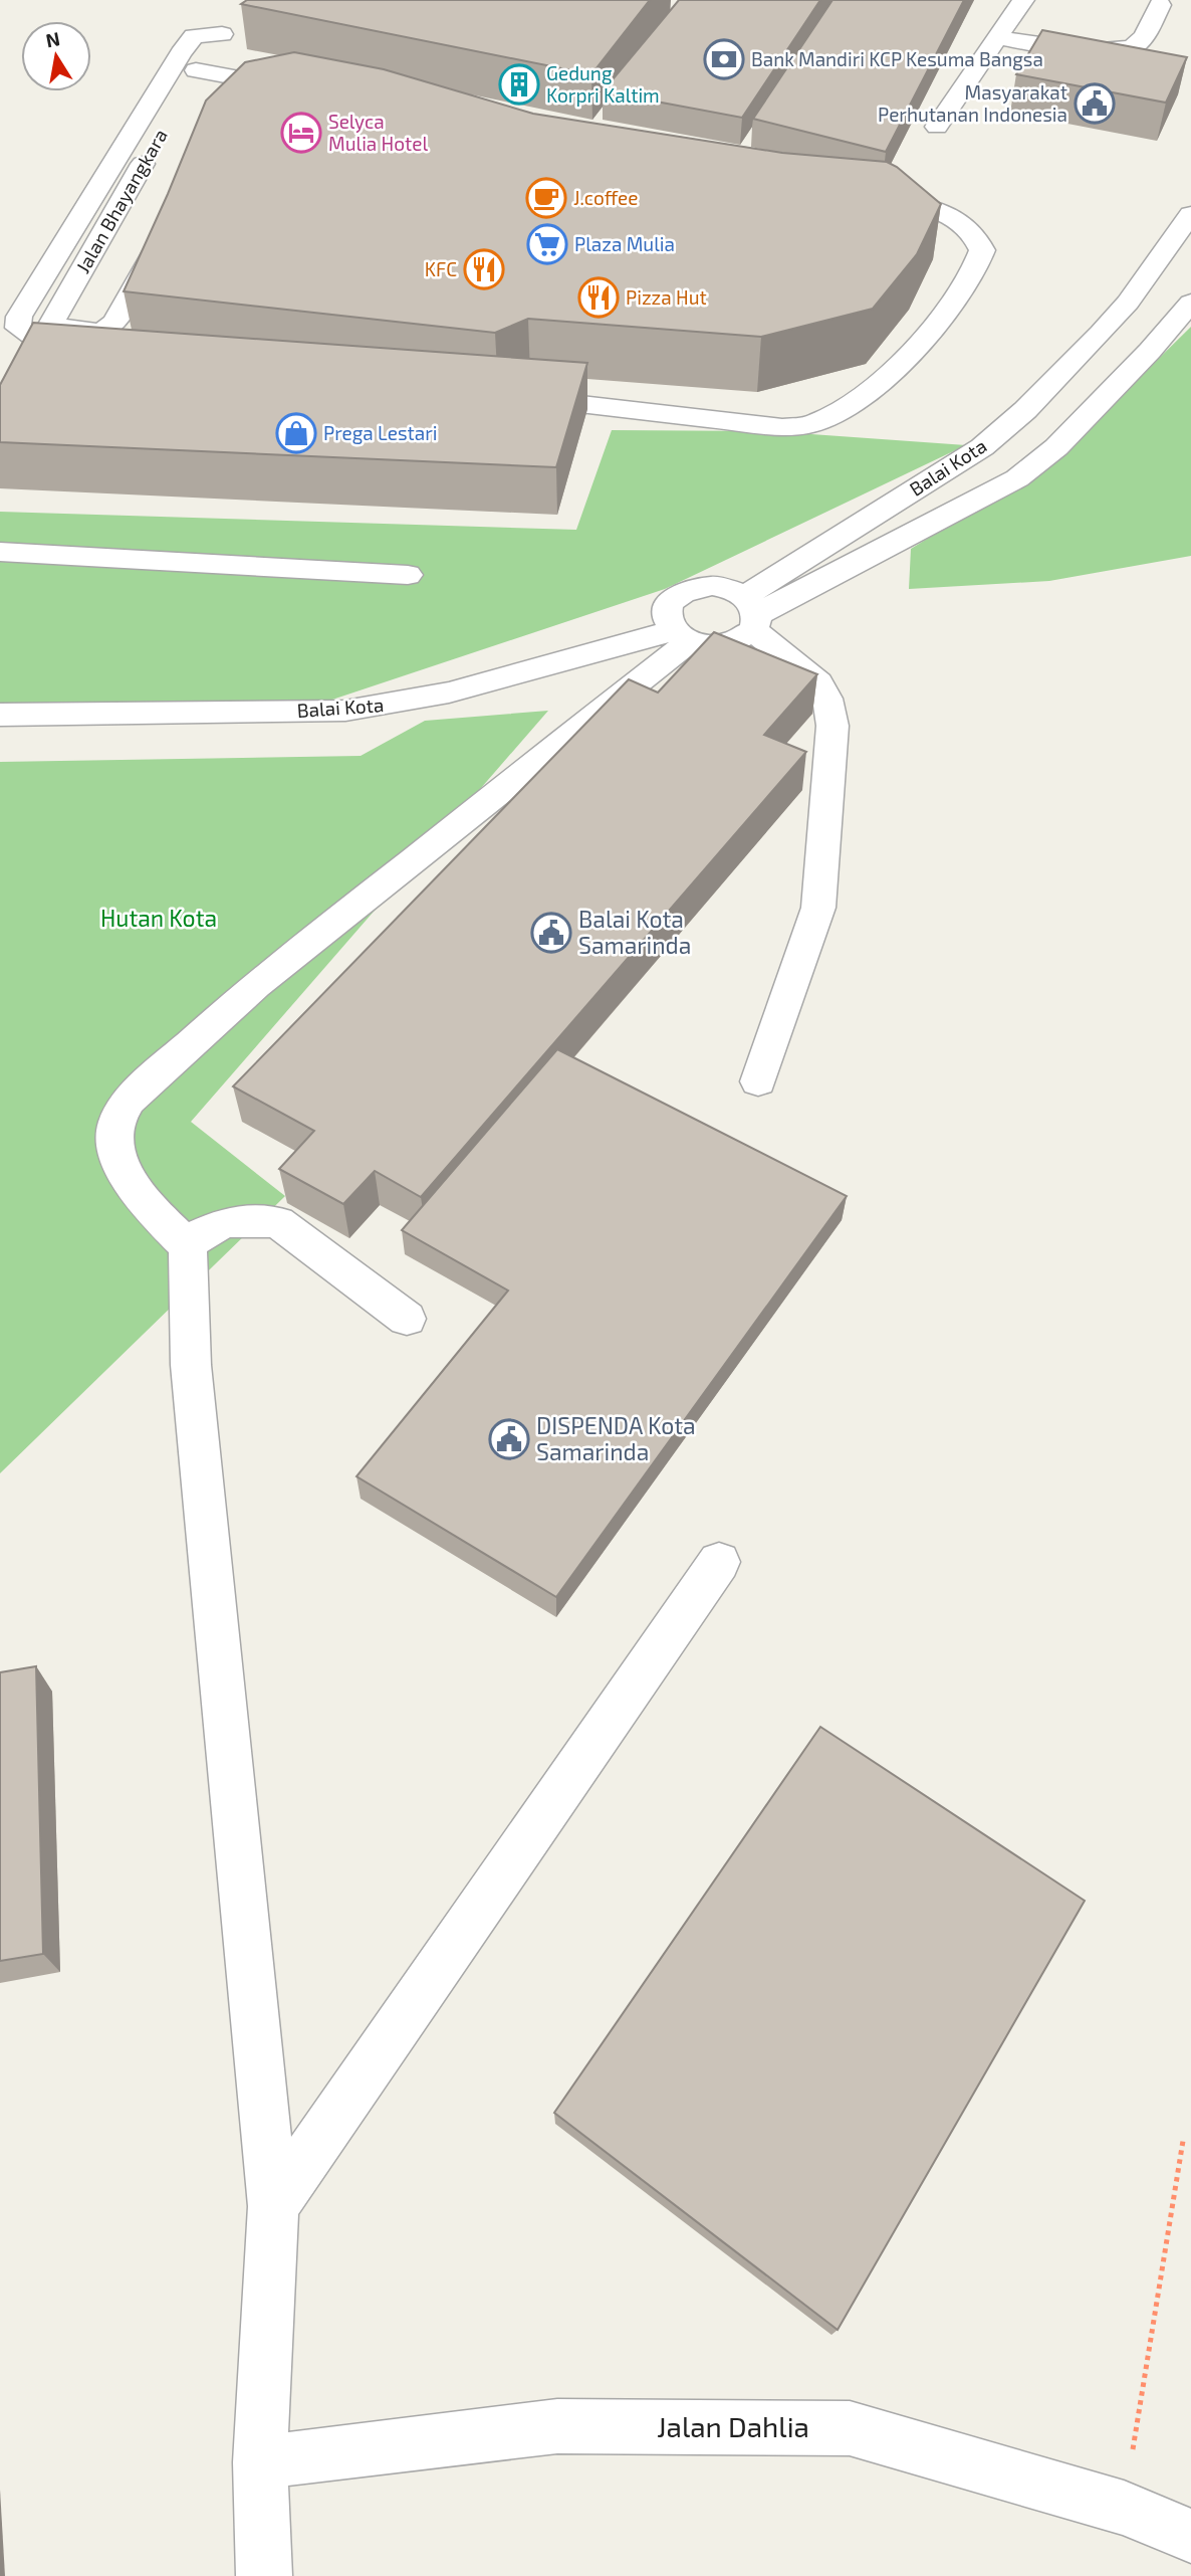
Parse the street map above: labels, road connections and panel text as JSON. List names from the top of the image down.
{
  "streets": {
    "street": ["Jalan Bhayangkara", "Balai Kota", "Jalan Dahlia"]
  },
  "parks": ["Hutan Kota"],
  "places": {
    "bank": ["Bank Mandiri KCP Kesuma Bangsa"],
    "building": ["Gedung Korpri Kaltim"],
    "public building": ["Masyarakat Perhutanan Indonesia", "Balai Kota Samarinda", "DISPENDA Kota Samarinda"],
    "hotel": ["Selyca Mulia Hotel"],
    "cafe": ["J.coffee"],
    "supermarket": ["Plaza Mulia"],
    "restaurant": ["KFC", "Pizza Hut"],
    "shop": ["Prega Lestari"]
  },
  "north": "top"
}
